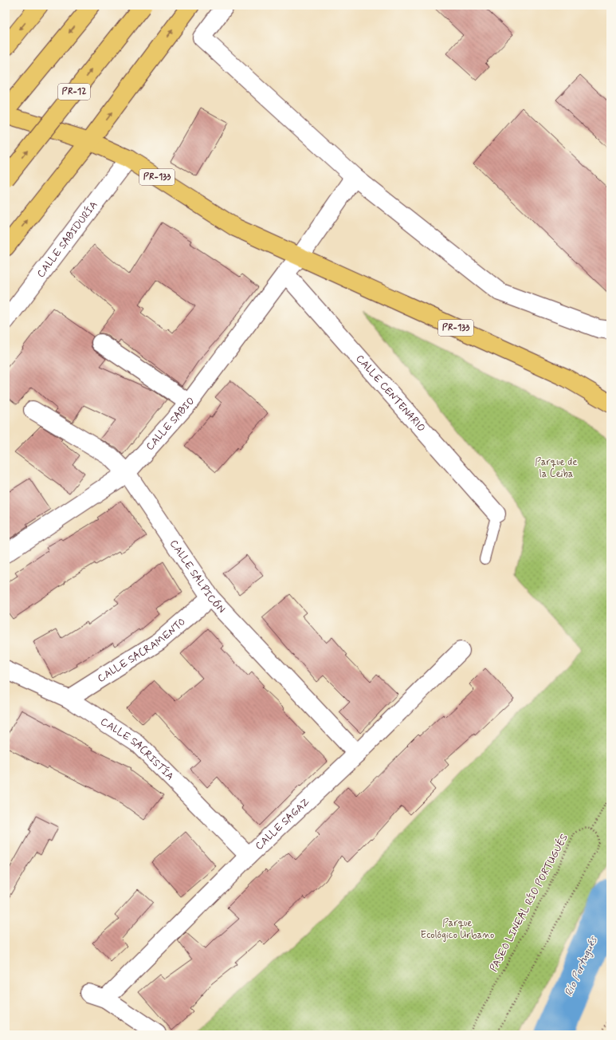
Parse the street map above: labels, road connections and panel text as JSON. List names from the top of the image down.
{
  "streets": {
    "main road": ["PR-12", "PR-133"],
    "street": [
      "CALLE SABIDURÍA",
      "CALLE CENTENARIO",
      "CALLE SABIO",
      "CALLE SALPICÓN",
      "CALLE SACRAMENTO",
      "CALLE SACRISTÍA",
      "CALLE SAGAZ"
    ],
    "path": ["PASEO LINEAL RÍO PORTUGUÉS"]
  },
  "crossings": [
    ["PR-133", "CALLE SABIDURÍA"],
    ["PR-133", "CALLE SABIO"],
    ["CALLE CENTENARIO", "CALLE SABIO"],
    ["CALLE SABIO", "CALLE SALPICÓN"],
    ["CALLE SALPICÓN", "CALLE SACRAMENTO"],
    ["CALLE SALPICÓN", "CALLE SAGAZ"],
    ["CALLE SACRAMENTO", "CALLE SACRISTÍA"],
    ["CALLE SACRISTÍA", "CALLE SAGAZ"]
  ],
  "water": ["Río Portugués"],
  "parks": ["Parque de la Ceiba", "Parque Ecológico Urbano"]
}
